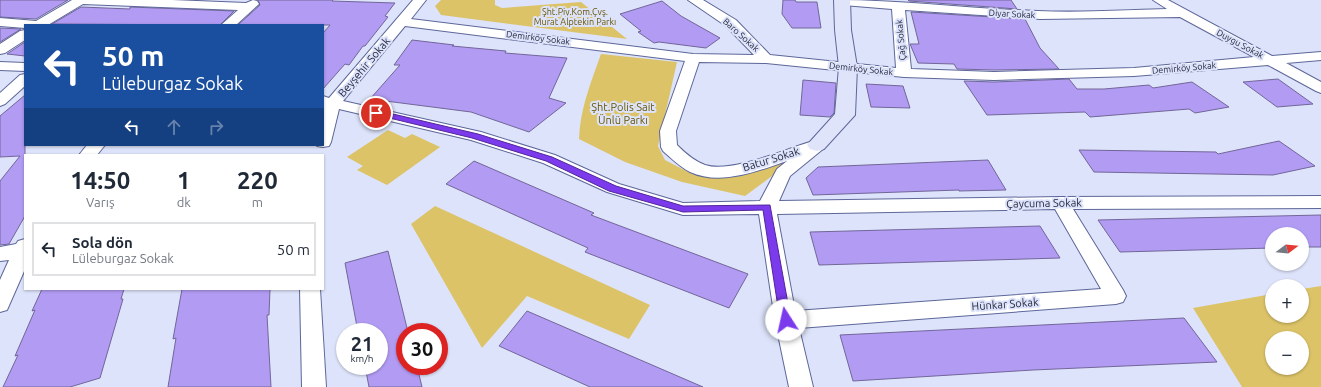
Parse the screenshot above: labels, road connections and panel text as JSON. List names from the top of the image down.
{
  "streets": {
    "street": [
      "Diyar Sokak",
      "Baro Sokak",
      "Demirköy Sokak",
      "Çağ Sokak",
      "Duygu Sokak",
      "Beyşehir Sokak",
      "Batur Sokak",
      "Çaycuma Sokak",
      "Hünkar Sokak"
    ]
  },
  "crossings": [
    ["Diyar Sokak", "Çağ Sokak"],
    ["Diyar Sokak", "Duygu Sokak"],
    ["Baro Sokak", "Demirköy Sokak"],
    ["Demirköy Sokak", "Çağ Sokak"],
    ["Demirköy Sokak", "Duygu Sokak"],
    ["Demirköy Sokak", "Beyşehir Sokak"],
    ["Demirköy Sokak", "Batur Sokak"],
    ["Beyşehir Sokak", "Çaycuma Sokak"],
    ["Çaycuma Sokak", "Hünkar Sokak"]
  ],
  "parks": ["Şht.Piy.Kom.Çvş. Murat Alptekin Parkı", "Şht.Polis Sait Ünlü Parkı"],
  "north": "right",
  "page": {
    "turn": ["50 m", "Lüleburgaz Sokak"],
    "eta": [
      "14:50",
      "Varış",
      "1",
      "dk",
      "220",
      "m"
    ],
    "list": [
      {
        "name": "Sola dön",
        "note": "Lüleburgaz Sokak",
        "value": "50 m"
      }
    ],
    "map_buttons": ["+", "−"],
    "speed": "21 km/h",
    "limit": "30"
  }
}
